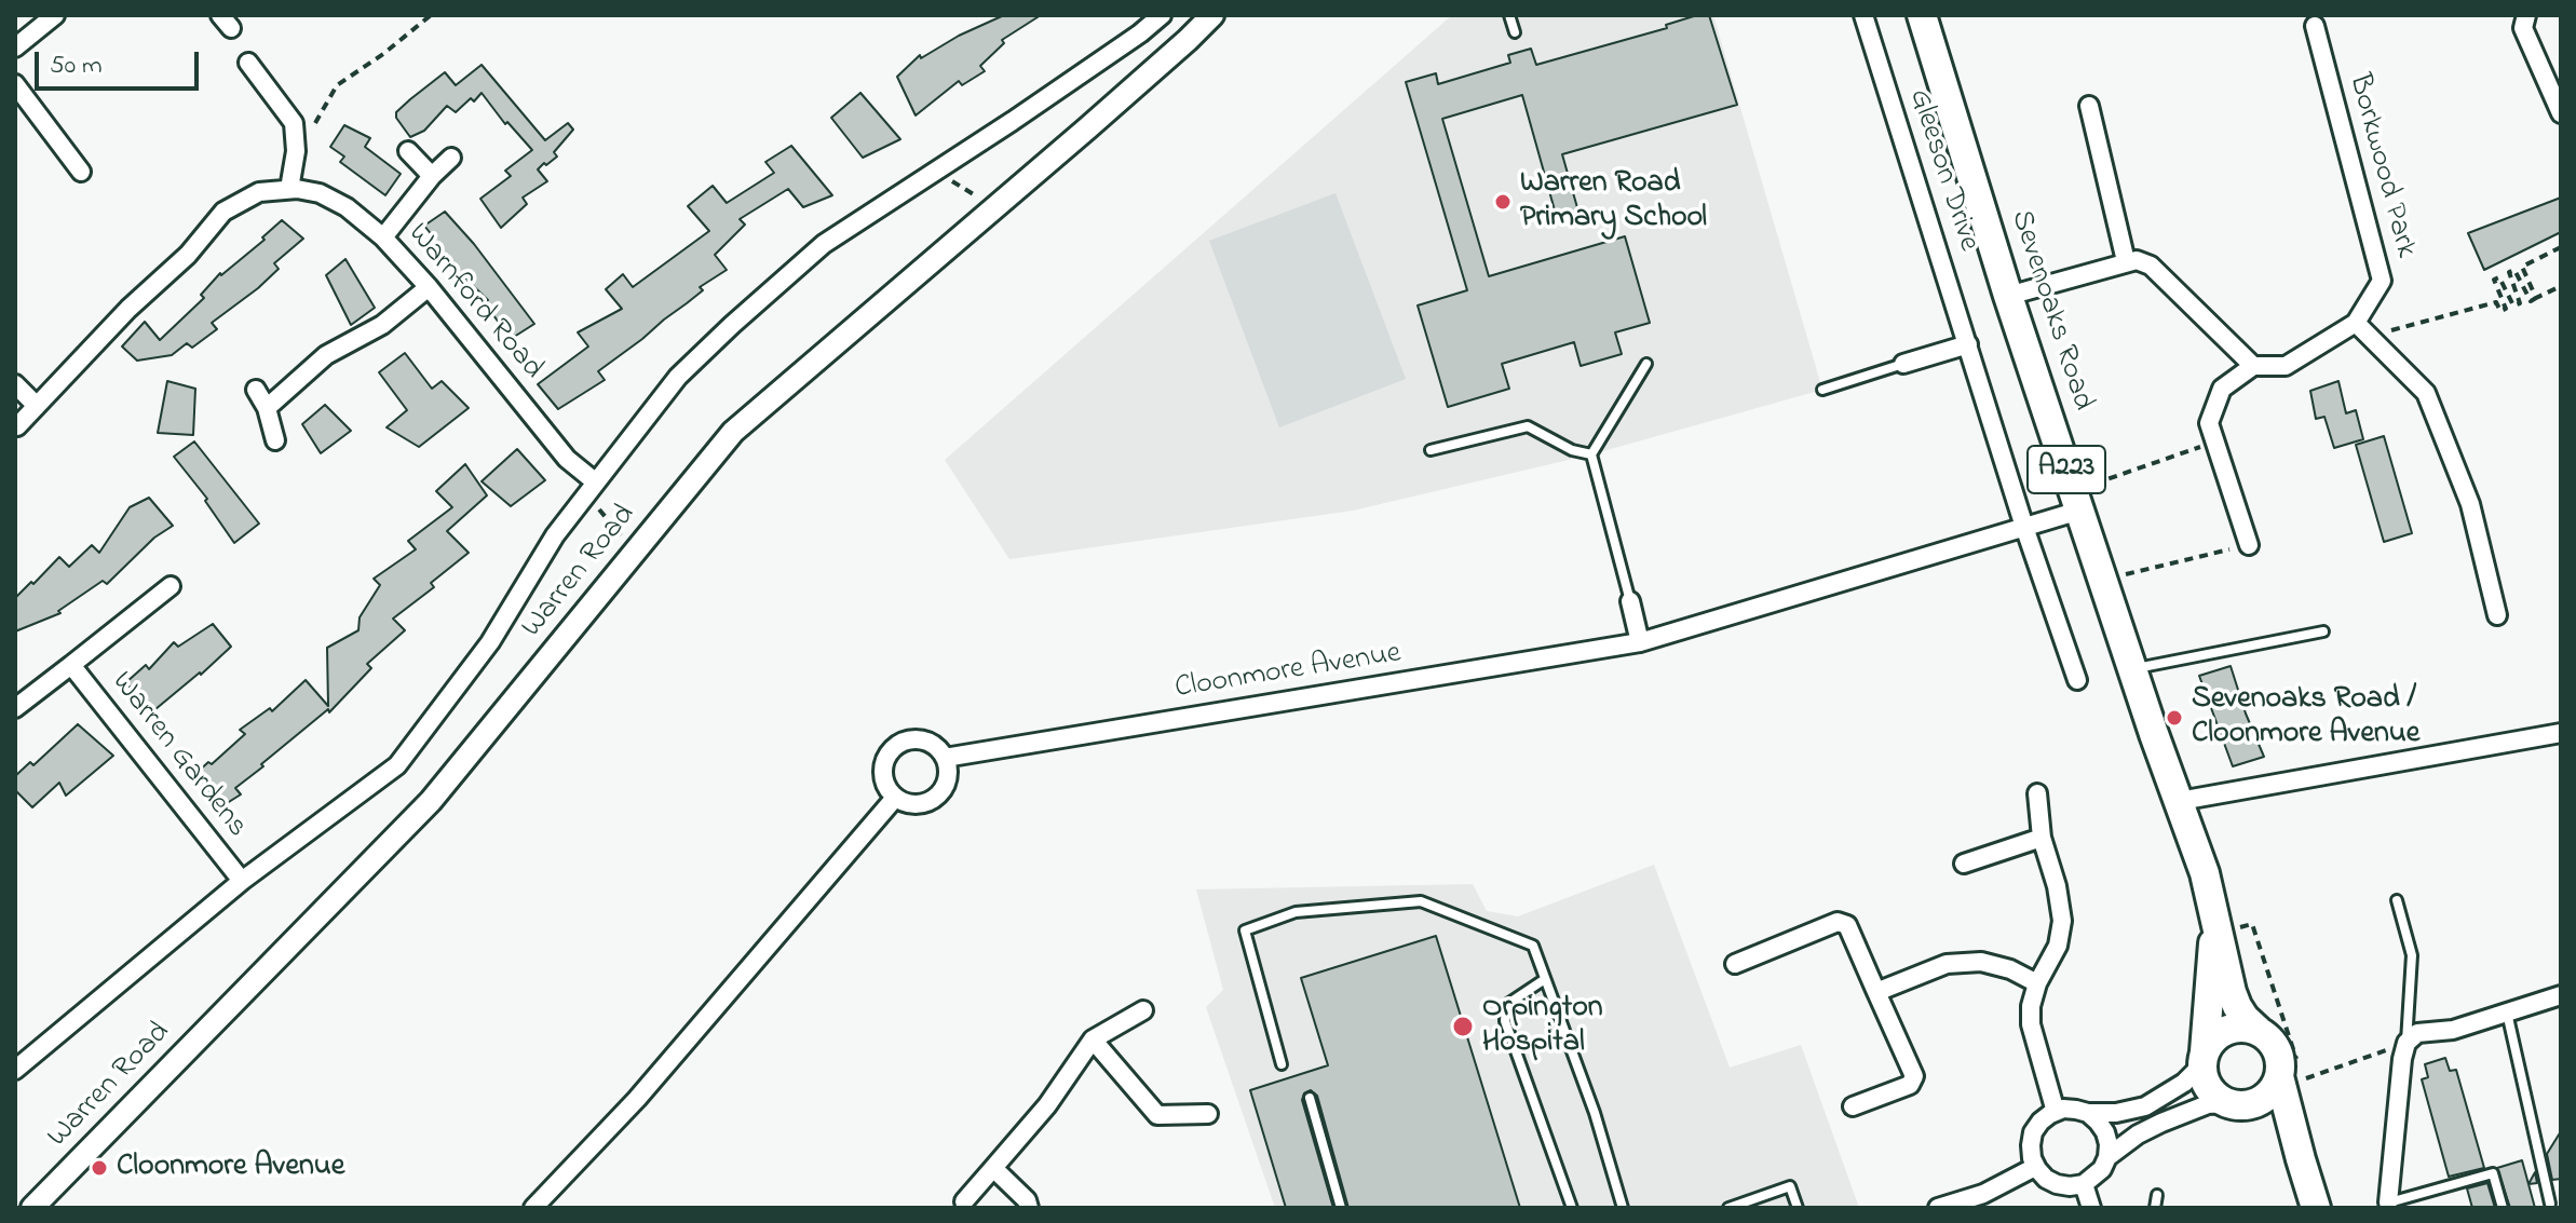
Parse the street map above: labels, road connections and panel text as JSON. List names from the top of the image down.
{
  "streets": {
    "main road": ["Sevenoaks Road", "A223"],
    "street": [
      "Borkwood Park",
      "Gleeson Drive",
      "Warnford Road",
      "Warren Road",
      "Cloonmore Avenue",
      "Warren Gardens"
    ]
  },
  "crossings": [
    ["Gleeson Drive", "Cloonmore Avenue"],
    ["Warnford Road", "Warren Road"],
    ["Sevenoaks Road", "A223"],
    ["Sevenoaks Road", "Cloonmore Avenue"],
    ["Warren Road", "Warren Gardens"]
  ],
  "places": [
    "Warren Road Primary School",
    "Sevenoaks Road / Cloonmore Avenue",
    "Orpington Hospital",
    "Cloonmore Avenue"
  ],
  "scale_bar": "50 m"
}
